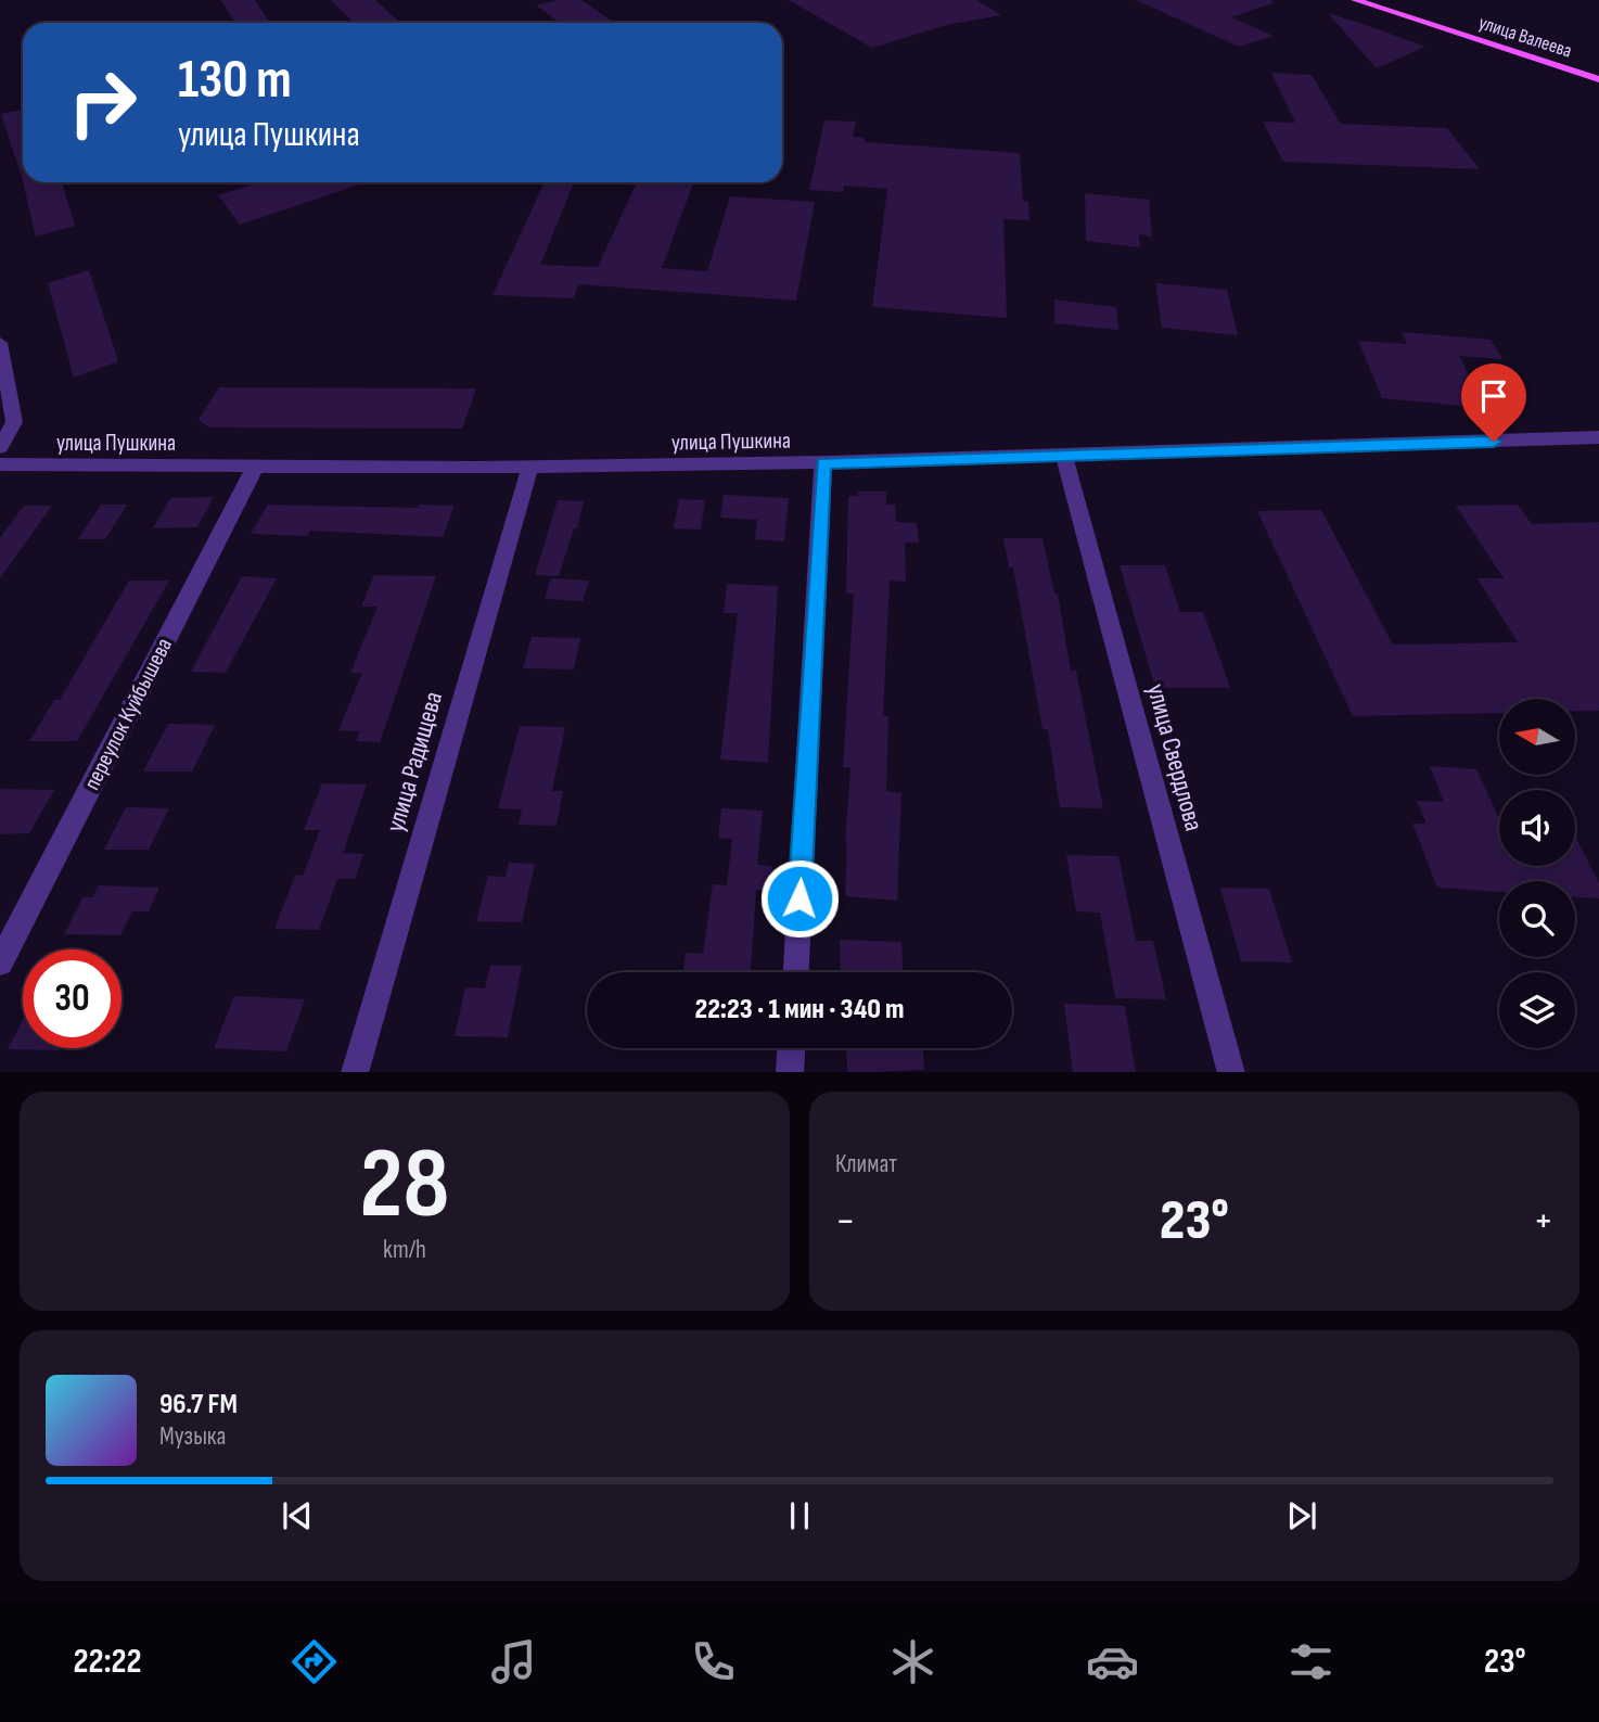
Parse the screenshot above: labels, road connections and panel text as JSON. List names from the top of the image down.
{
  "streets": {
    "main road": ["улица Валеева"],
    "street": [
      "улица Пушкина",
      "переулок Куйбышева",
      "улица Свердлова",
      "улица Радищева"
    ]
  },
  "crossings": [
    ["улица Пушкина", "переулок Куйбышева"],
    ["улица Пушкина", "улица Свердлова"],
    ["улица Пушкина", "улица Радищева"]
  ],
  "north": "left",
  "page": {
    "turn": ["130 m", "улица Пушкина"],
    "limit": "30",
    "trip": "22:23 · 1 мин · 340 m",
    "tile": [
      ["28", "km/h"],
      "Климат"
    ],
    "heat": ["−", "23°", "+"],
    "song": ["96.7 FM", "Музыка"],
    "tabs": ["22:22", "23°"]
  }
}
